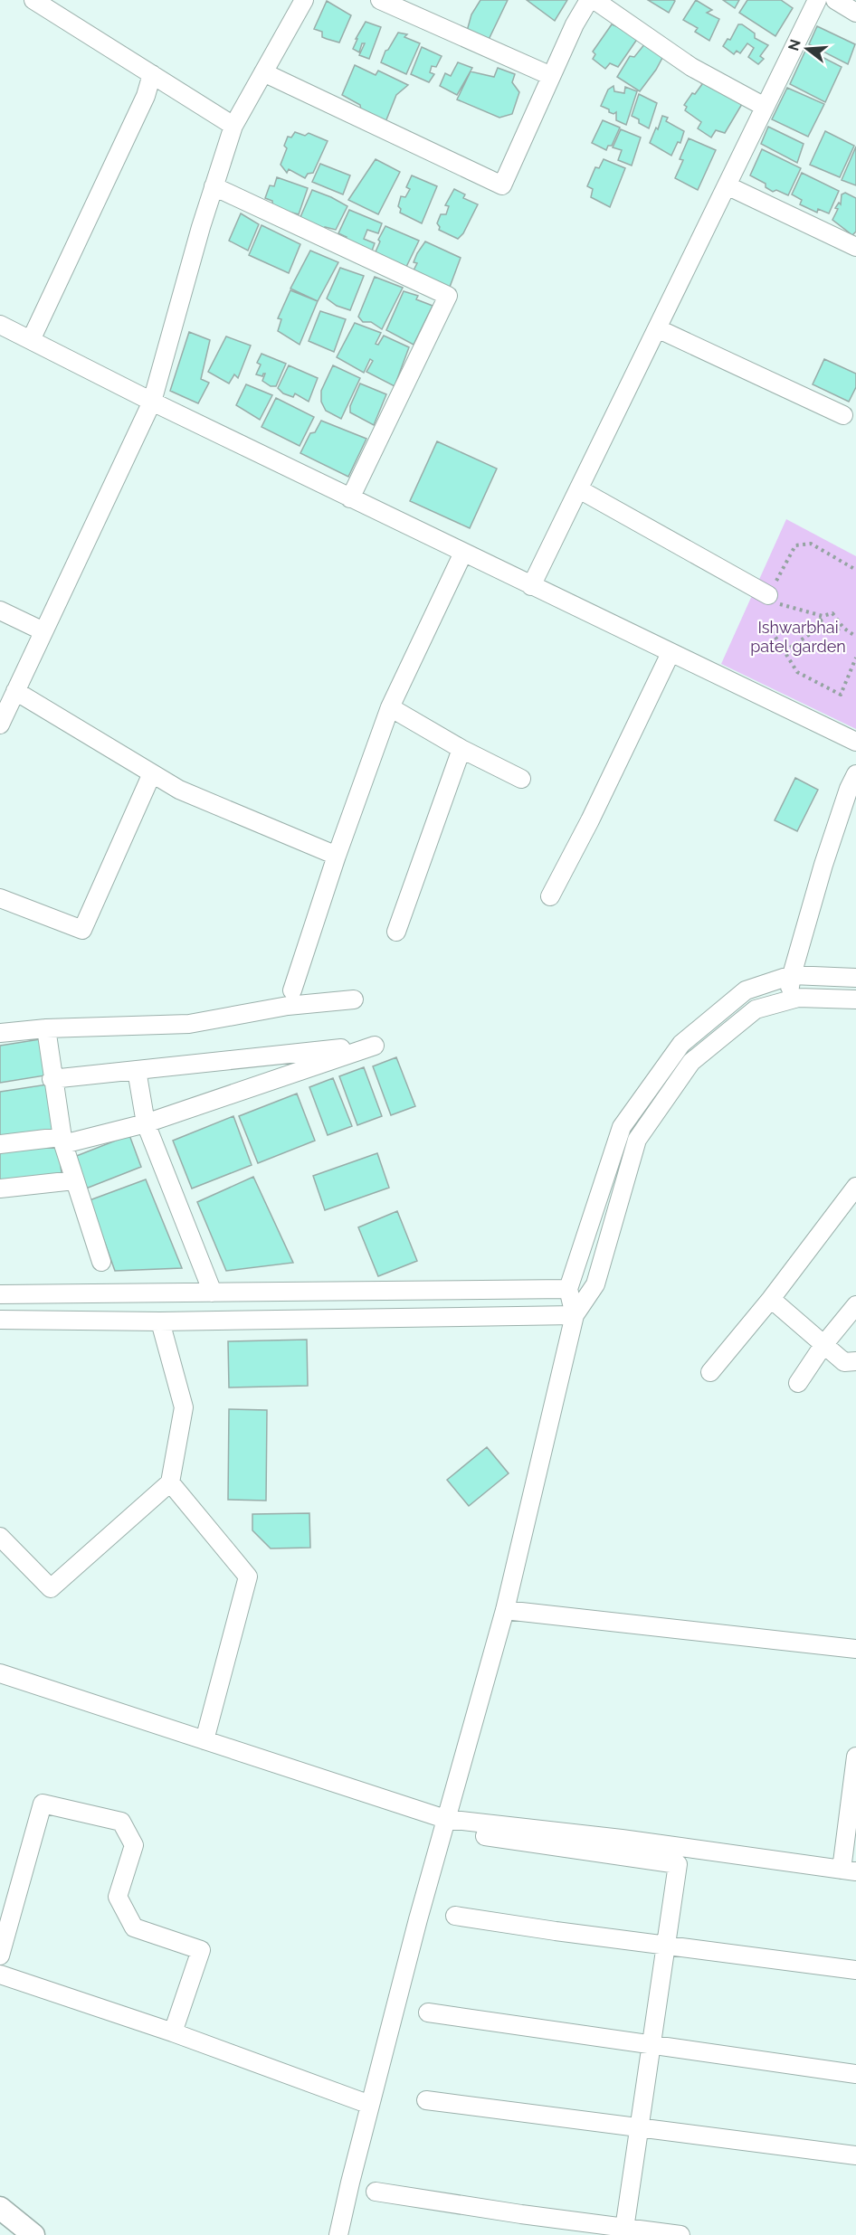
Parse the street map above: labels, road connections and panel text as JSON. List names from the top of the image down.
{
  "parks": ["Ishwarbhai patel garden"],
  "north": "left"
}
